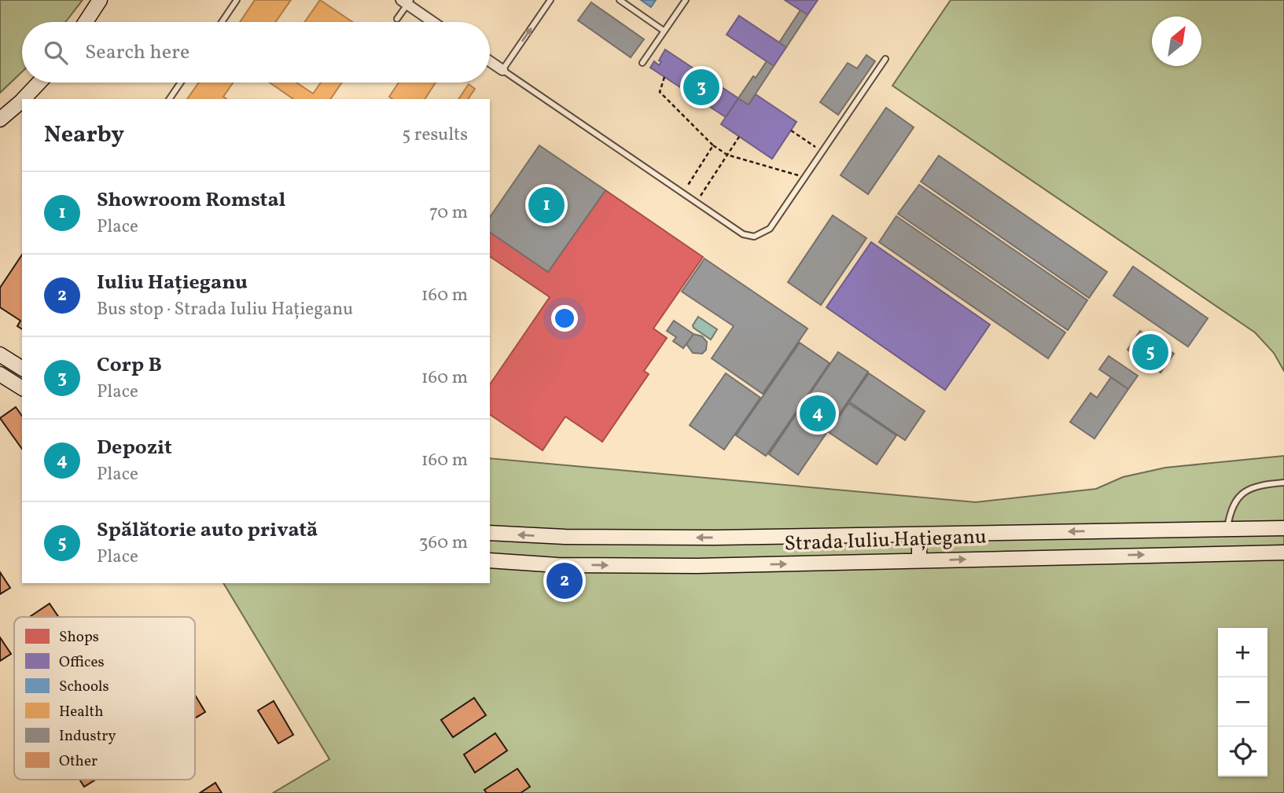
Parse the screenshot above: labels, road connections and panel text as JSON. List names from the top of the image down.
{
  "streets": {
    "main road": ["Strada Iuliu Hațieganu"]
  },
  "legend": [
    "Shops",
    "Offices",
    "Schools",
    "Health",
    "Industry",
    "Other"
  ],
  "north": "top right",
  "page": {
    "search": "Search here",
    "pins": [
      "3",
      "1",
      "5",
      "4",
      "2"
    ],
    "heading": ["Nearby", "5 results"],
    "list": [
      {
        "mark": "1",
        "name": "Showroom Romstal",
        "note": "Place",
        "value": "70 m"
      },
      {
        "mark": "2",
        "name": "Iuliu Hațieganu",
        "note": "Bus stop · Strada Iuliu Hațieganu",
        "value": "160 m"
      },
      {
        "mark": "3",
        "name": "Corp B",
        "note": "Place",
        "value": "160 m"
      },
      {
        "mark": "4",
        "name": "Depozit",
        "note": "Place",
        "value": "160 m"
      },
      {
        "mark": "5",
        "name": "Spălătorie auto privată",
        "note": "Place",
        "value": "360 m"
      }
    ],
    "map_buttons": ["+", "−"]
  }
}
